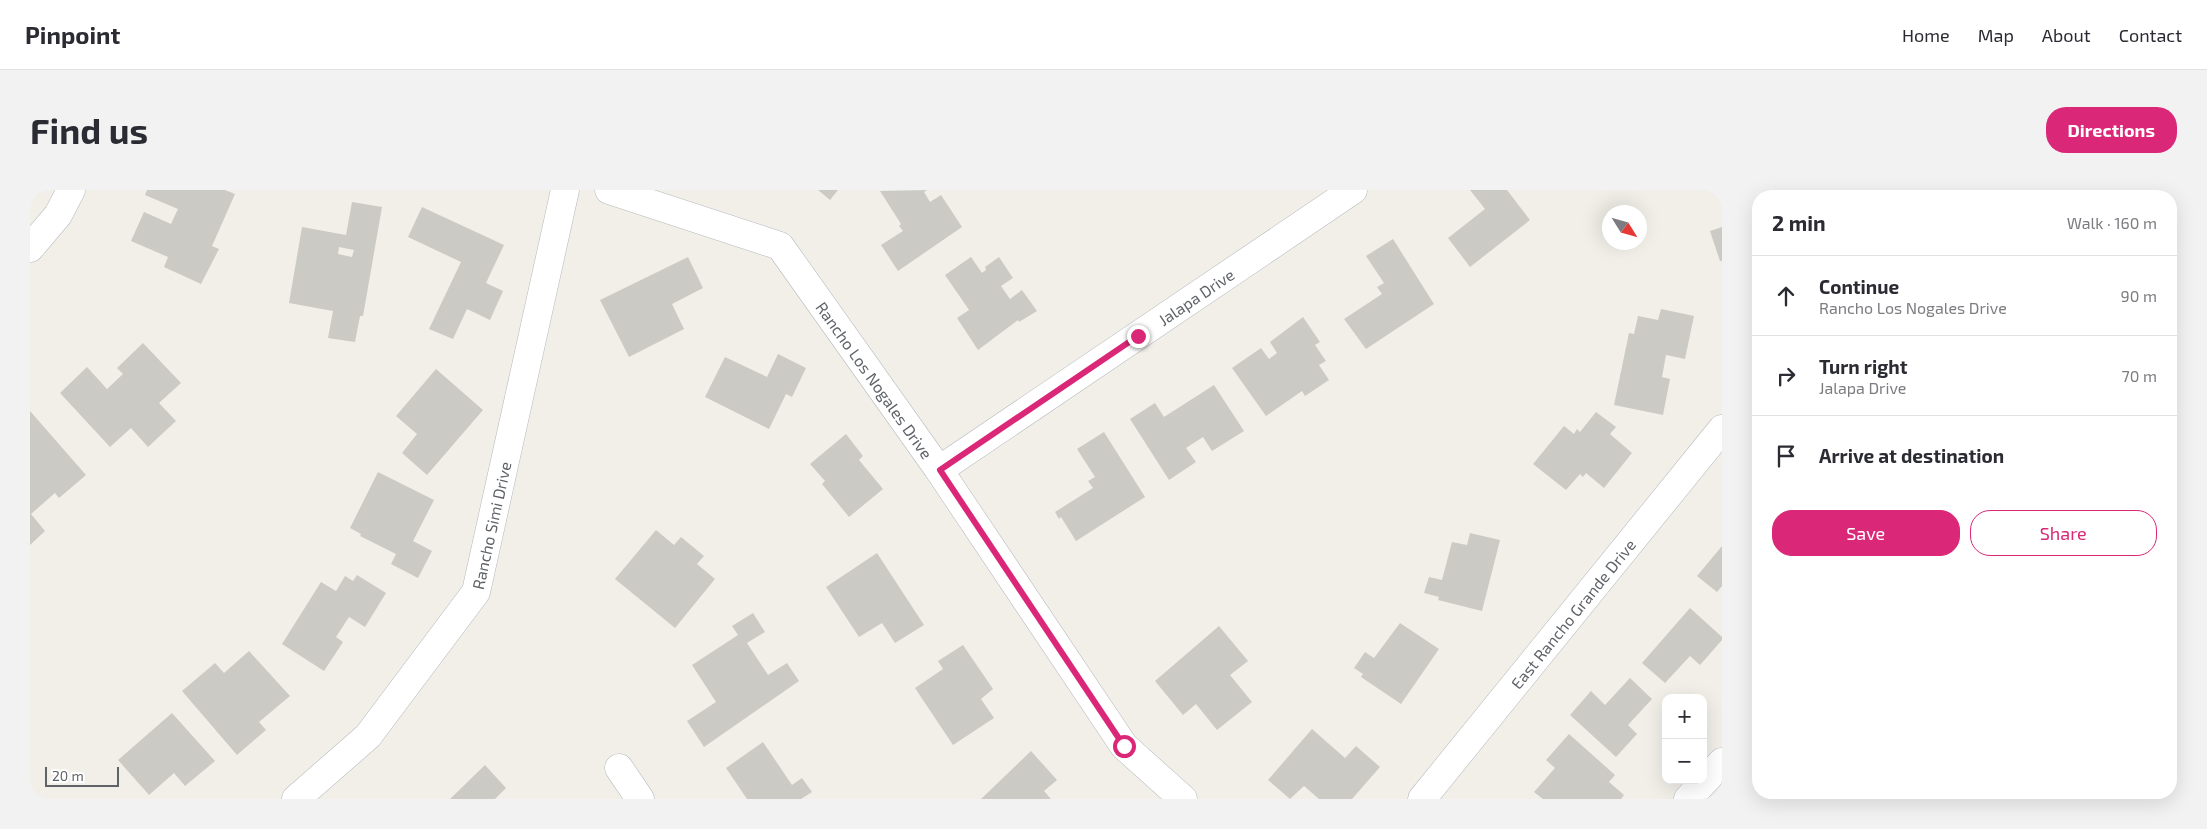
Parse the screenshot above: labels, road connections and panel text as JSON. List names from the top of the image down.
{
  "streets": {
    "street": [
      "Jalapa Drive",
      "Rancho Los Nogales Drive",
      "Rancho Simi Drive",
      "East Rancho Grande Drive"
    ]
  },
  "crossings": [
    ["Jalapa Drive", "Rancho Los Nogales Drive"]
  ],
  "scale_bar": "20 m",
  "north": "bottom right",
  "page": {
    "header": "Pinpoint",
    "nav": [
      "Home",
      "Map",
      "About",
      "Contact"
    ],
    "buttons": [
      "Directions",
      ["Save", "Share"]
    ],
    "title": "Find us",
    "heading": ["2 min", "Walk · 160 m"],
    "list": [
      ["Continue", "Rancho Los Nogales Drive", "90 m"],
      ["Turn right", "Jalapa Drive", "70 m"],
      "Arrive at destination"
    ],
    "map_buttons": ["+", "−"],
    "scale": "20 m"
  }
}
